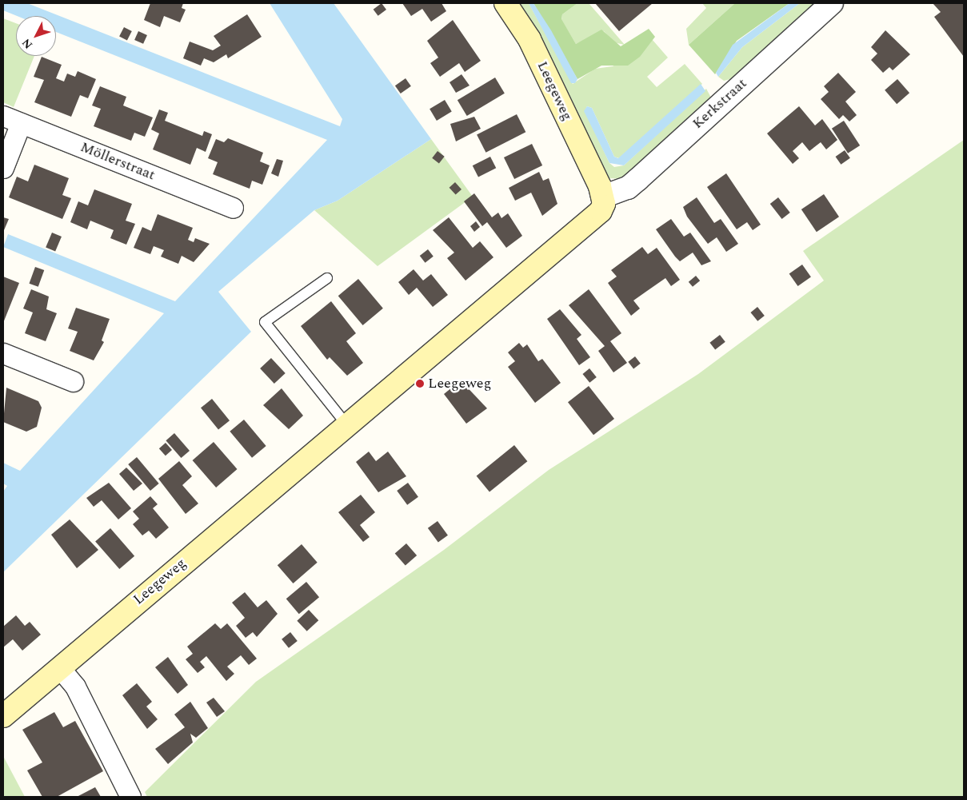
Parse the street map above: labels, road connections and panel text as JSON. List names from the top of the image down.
{
  "streets": {
    "main road": ["Leegeweg"],
    "street": ["Kerkstraat", "Möllerstraat"]
  },
  "crossings": [
    ["Leegeweg", "Kerkstraat"]
  ],
  "places": ["Leegeweg"],
  "north": "bottom left"
}
